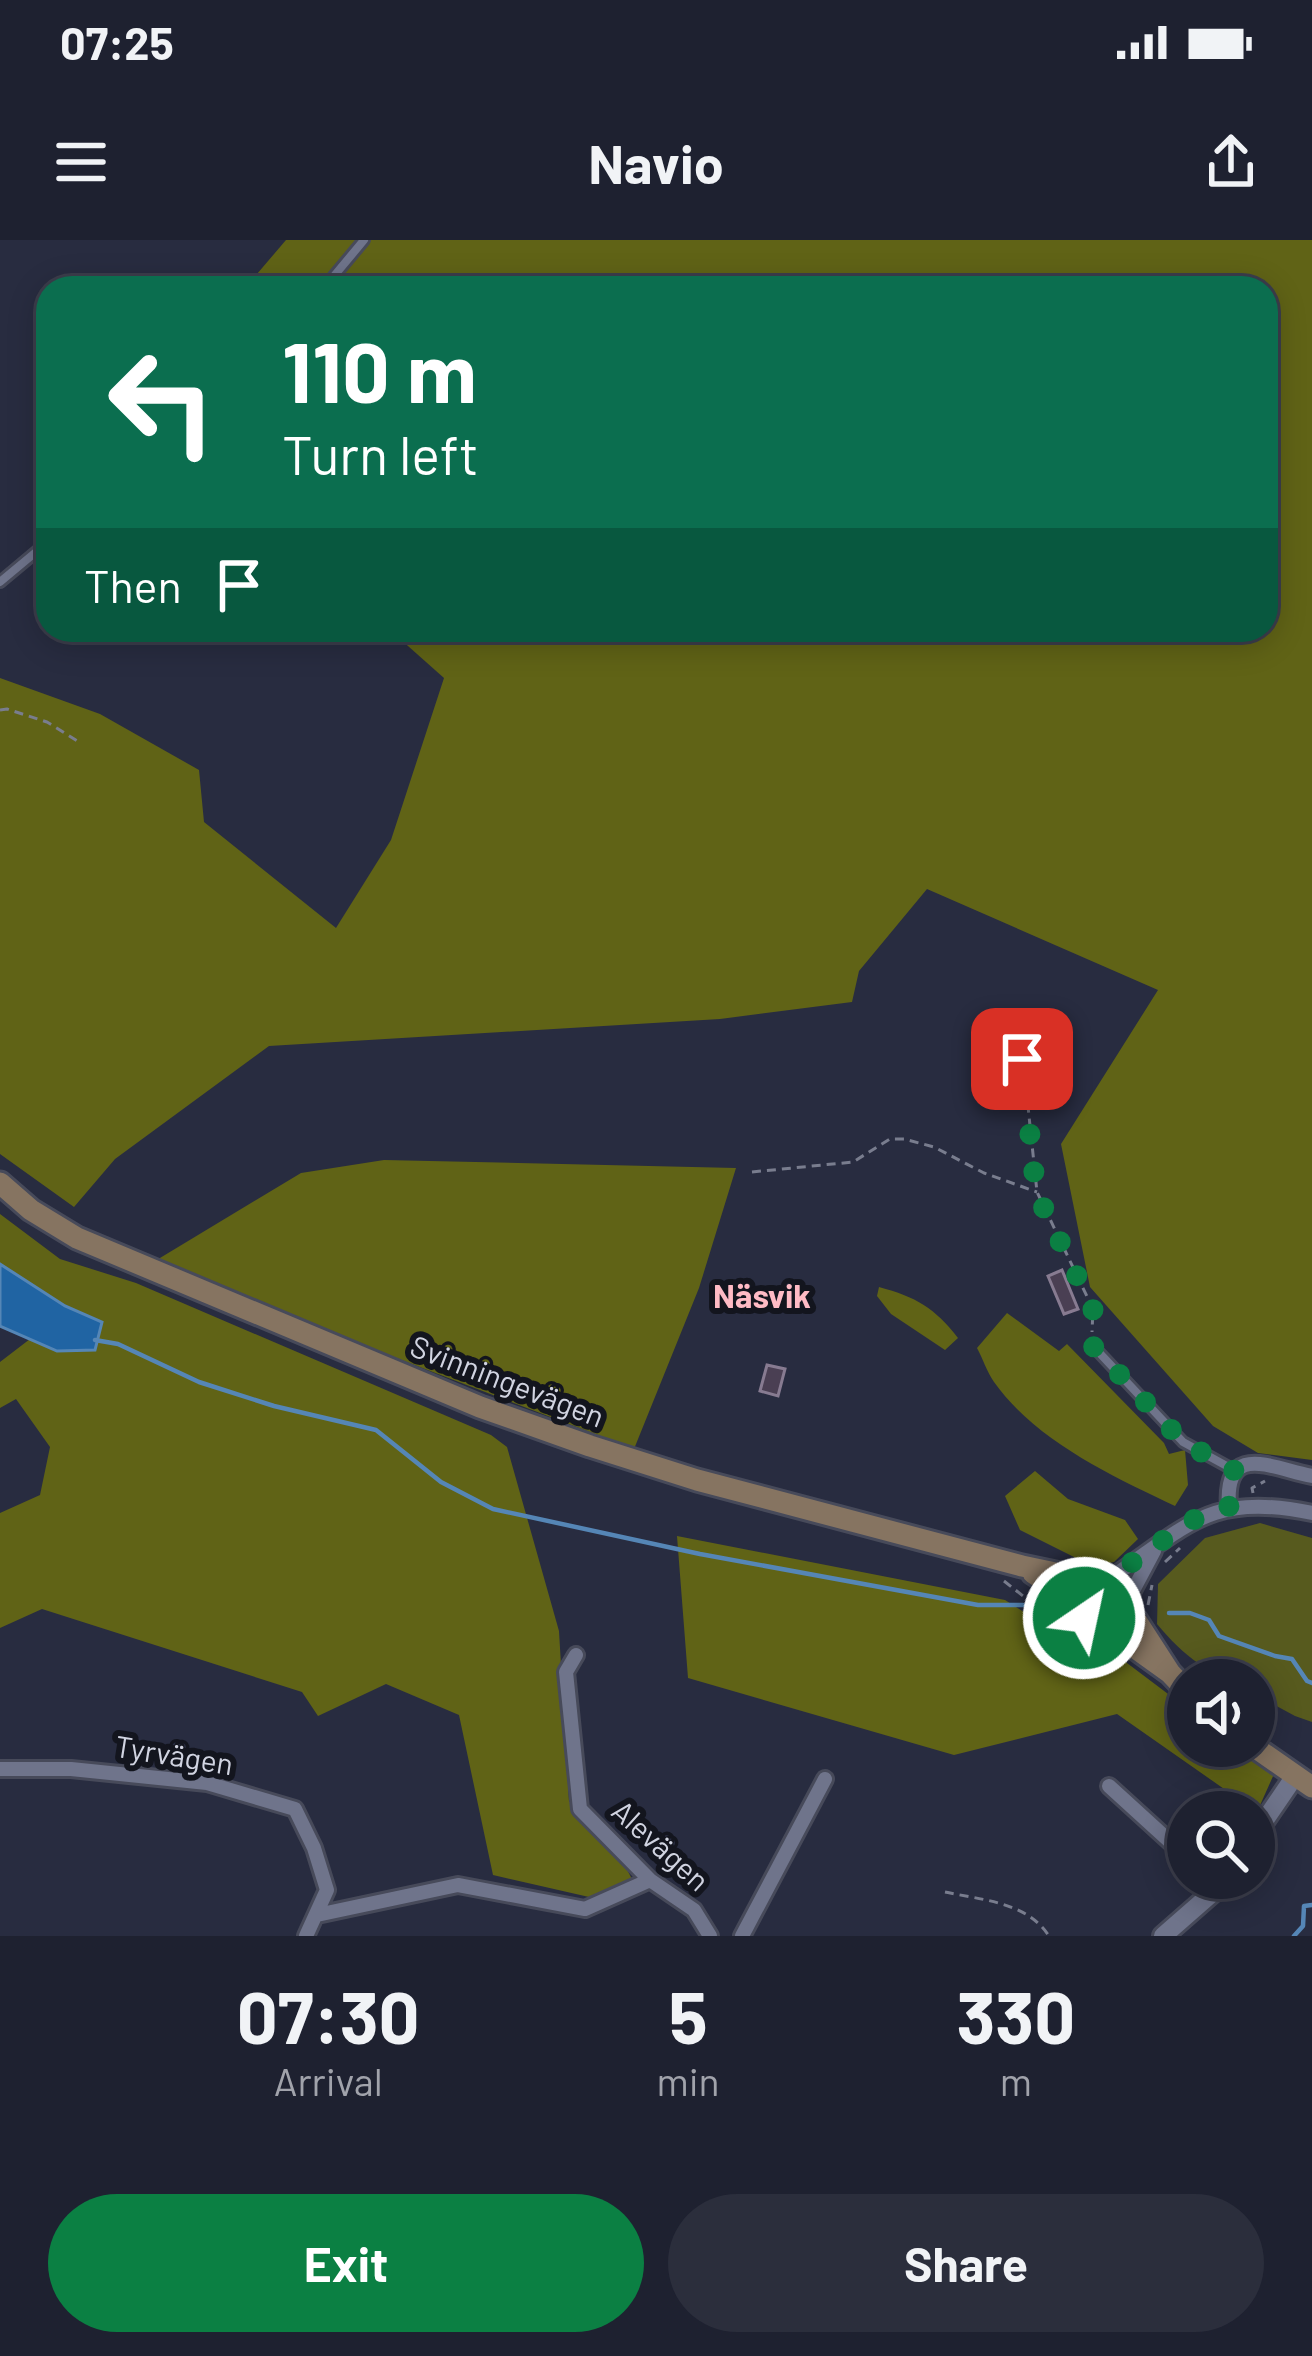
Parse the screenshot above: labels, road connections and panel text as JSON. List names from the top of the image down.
{
  "streets": {
    "main road": ["Svinningevägen"],
    "street": ["Tyrvägen", "Alevägen"]
  },
  "districts": ["Näsvik"],
  "page": {
    "status": "07:25",
    "header": "Navio",
    "turn": ["110 m", "Turn left"],
    "then": "Then",
    "eta": [
      "07:30",
      "Arrival",
      "5",
      "min",
      "330",
      "m"
    ],
    "buttons": ["Exit", "Share"]
  }
}
